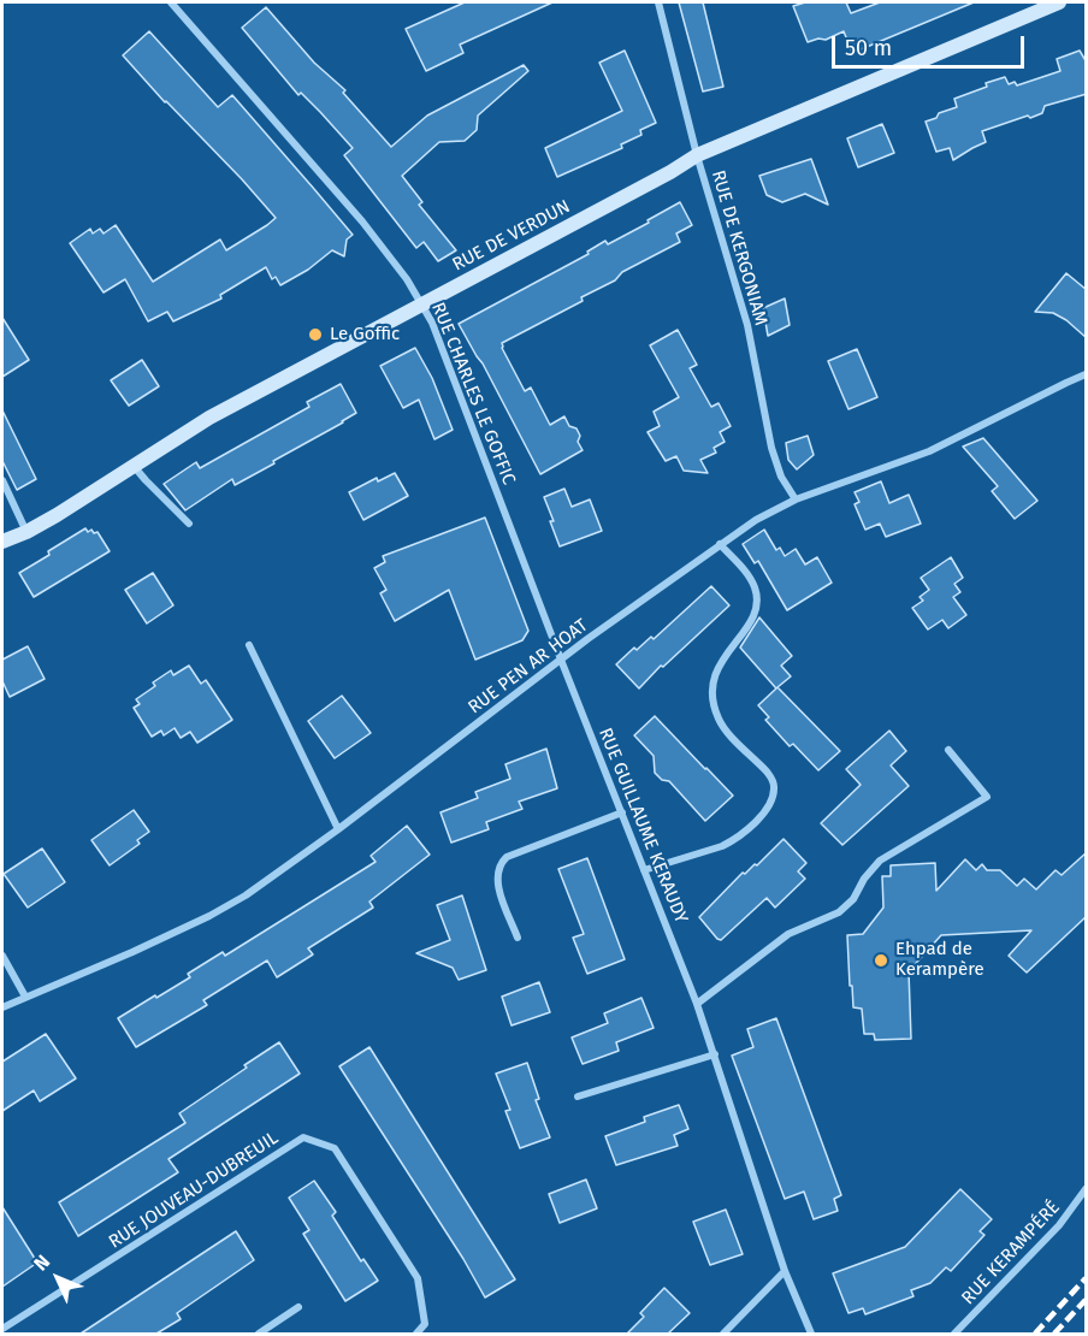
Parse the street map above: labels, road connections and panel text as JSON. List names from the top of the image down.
{
  "streets": {
    "street": [
      "RUE DE VERDUN",
      "RUE DE KERGONIAM",
      "RUE CHARLES LE GOFFIC",
      "RUE PEN AR HOAT",
      "RUE GUILLAUME KERAUDY",
      "RUE JOUVEAU-DUBREUIL",
      "RUE KERAMPÉRÉ"
    ]
  },
  "crossings": [
    ["RUE DE VERDUN", "RUE DE KERGONIAM"],
    ["RUE DE VERDUN", "RUE CHARLES LE GOFFIC"],
    ["RUE DE KERGONIAM", "RUE PEN AR HOAT"],
    ["RUE CHARLES LE GOFFIC", "RUE PEN AR HOAT"],
    ["RUE CHARLES LE GOFFIC", "RUE GUILLAUME KERAUDY"],
    ["RUE PEN AR HOAT", "RUE GUILLAUME KERAUDY"]
  ],
  "places": ["Le Goffic", "Ehpad de Kerampère"],
  "scale_bar": "50 m",
  "north": "top left"
}
